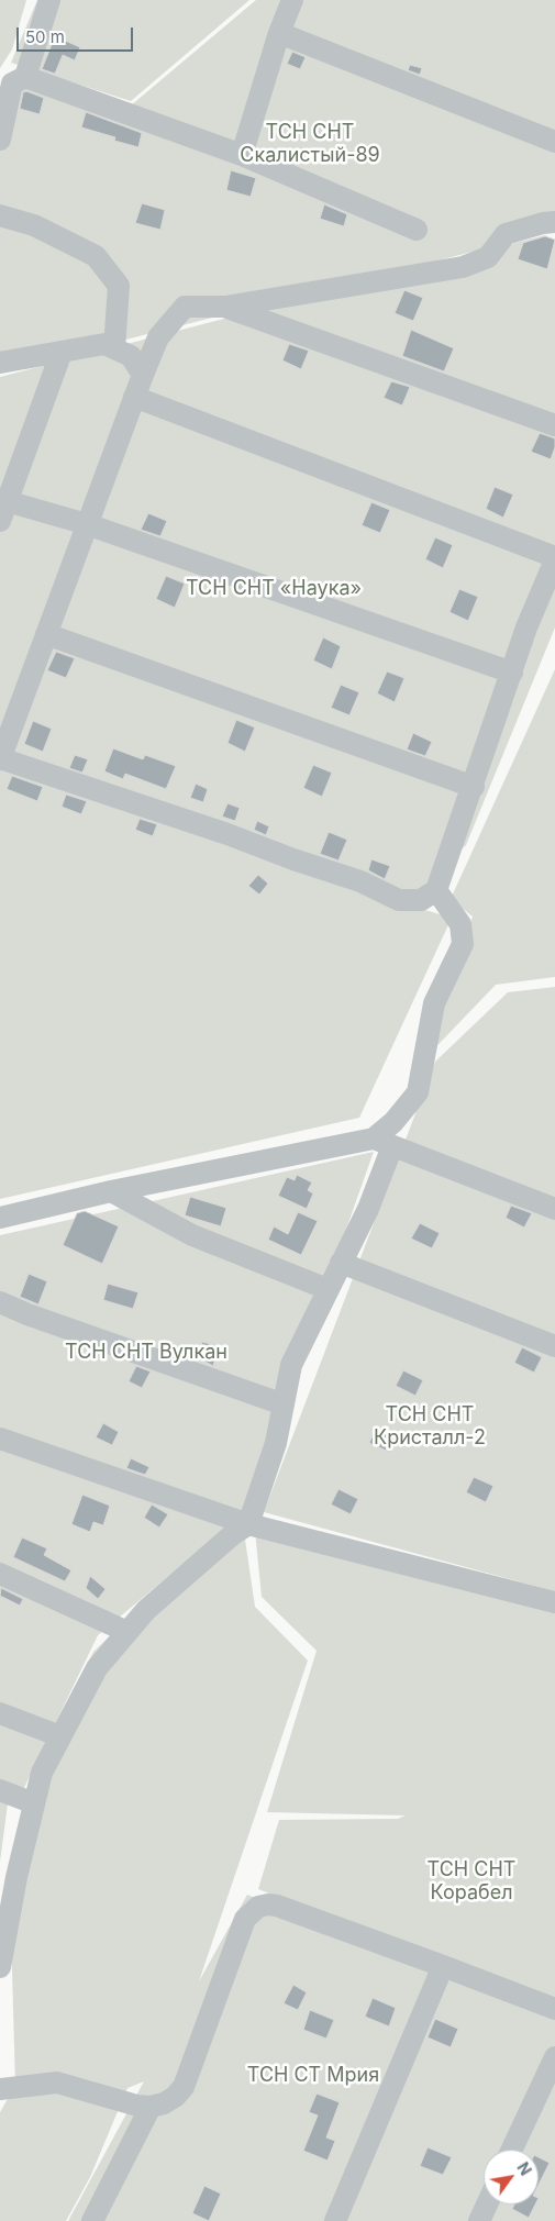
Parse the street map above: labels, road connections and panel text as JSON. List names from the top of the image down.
{
  "parks": [
    "ТСН СНТ Скалистый-89",
    "ТСН СНТ «Наука»",
    "ТСН СНТ Вулкан",
    "ТСН СНТ Кристалл-2",
    "ТСН СНТ Корабел",
    "ТСН СТ Мрия"
  ],
  "scale_bar": "50 m",
  "north": "top right"
}
